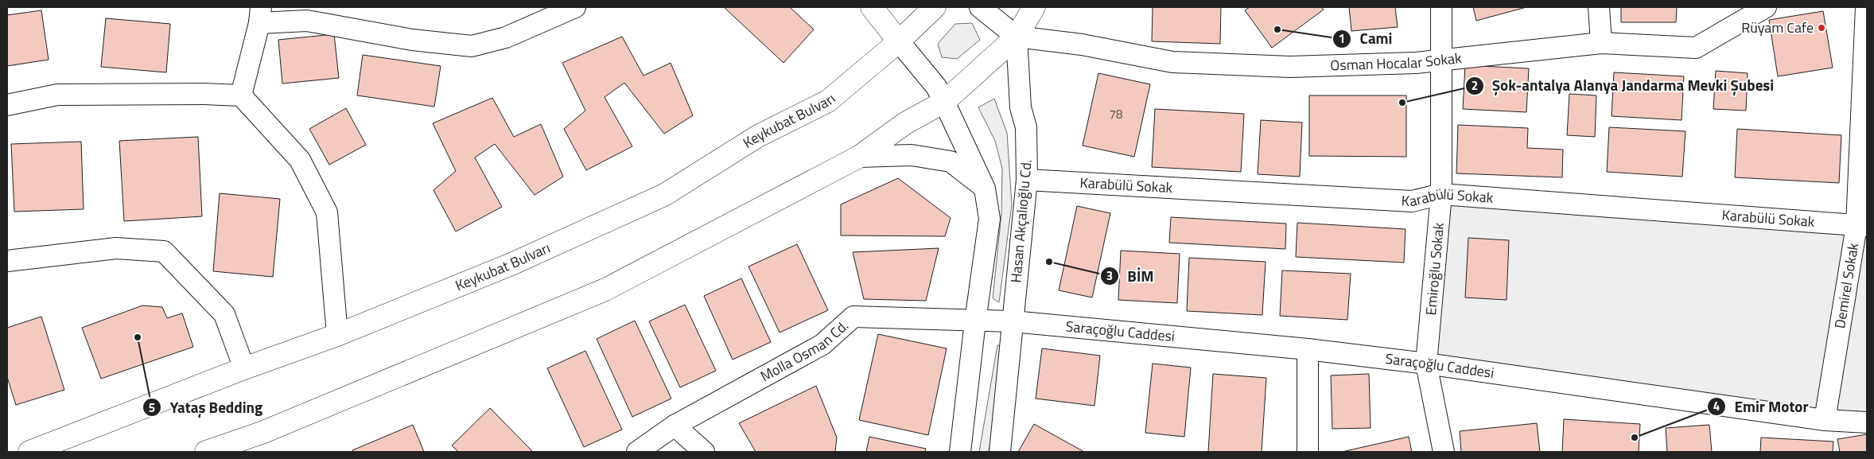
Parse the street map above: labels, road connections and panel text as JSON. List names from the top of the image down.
{
  "streets": {
    "main road": ["Keykubat Bulvarı"],
    "street": [
      "Osman Hocalar Sokak",
      "Karabülü Sokak",
      "Hasan Akçalıoğlu Cd.",
      "Emiroğlu Sokak",
      "Demirel Sokak",
      "Saraçoğlu Caddesi",
      "Molla Osman Cd."
    ]
  },
  "crossings": [
    ["Osman Hocalar Sokak", "Hasan Akçalıoğlu Cd."],
    ["Osman Hocalar Sokak", "Emiroğlu Sokak"],
    ["Karabülü Sokak", "Hasan Akçalıoğlu Cd."],
    ["Karabülü Sokak", "Emiroğlu Sokak"],
    ["Karabülü Sokak", "Demirel Sokak"],
    ["Hasan Akçalıoğlu Cd.", "Saraçoğlu Caddesi"],
    ["Hasan Akçalıoğlu Cd.", "Molla Osman Cd."],
    ["Emiroğlu Sokak", "Saraçoğlu Caddesi"],
    ["Demirel Sokak", "Saraçoğlu Caddesi"],
    ["Saraçoğlu Caddesi", "Molla Osman Cd."]
  ],
  "places": [
    "Rüyam Cafe",
    "Cami",
    "Şok-antalya Alanya Jandarma Mevki Şubesi",
    "BİM",
    "Yataş Bedding",
    "Emir Motor"
  ],
  "house_numbers": ["78"]
}
